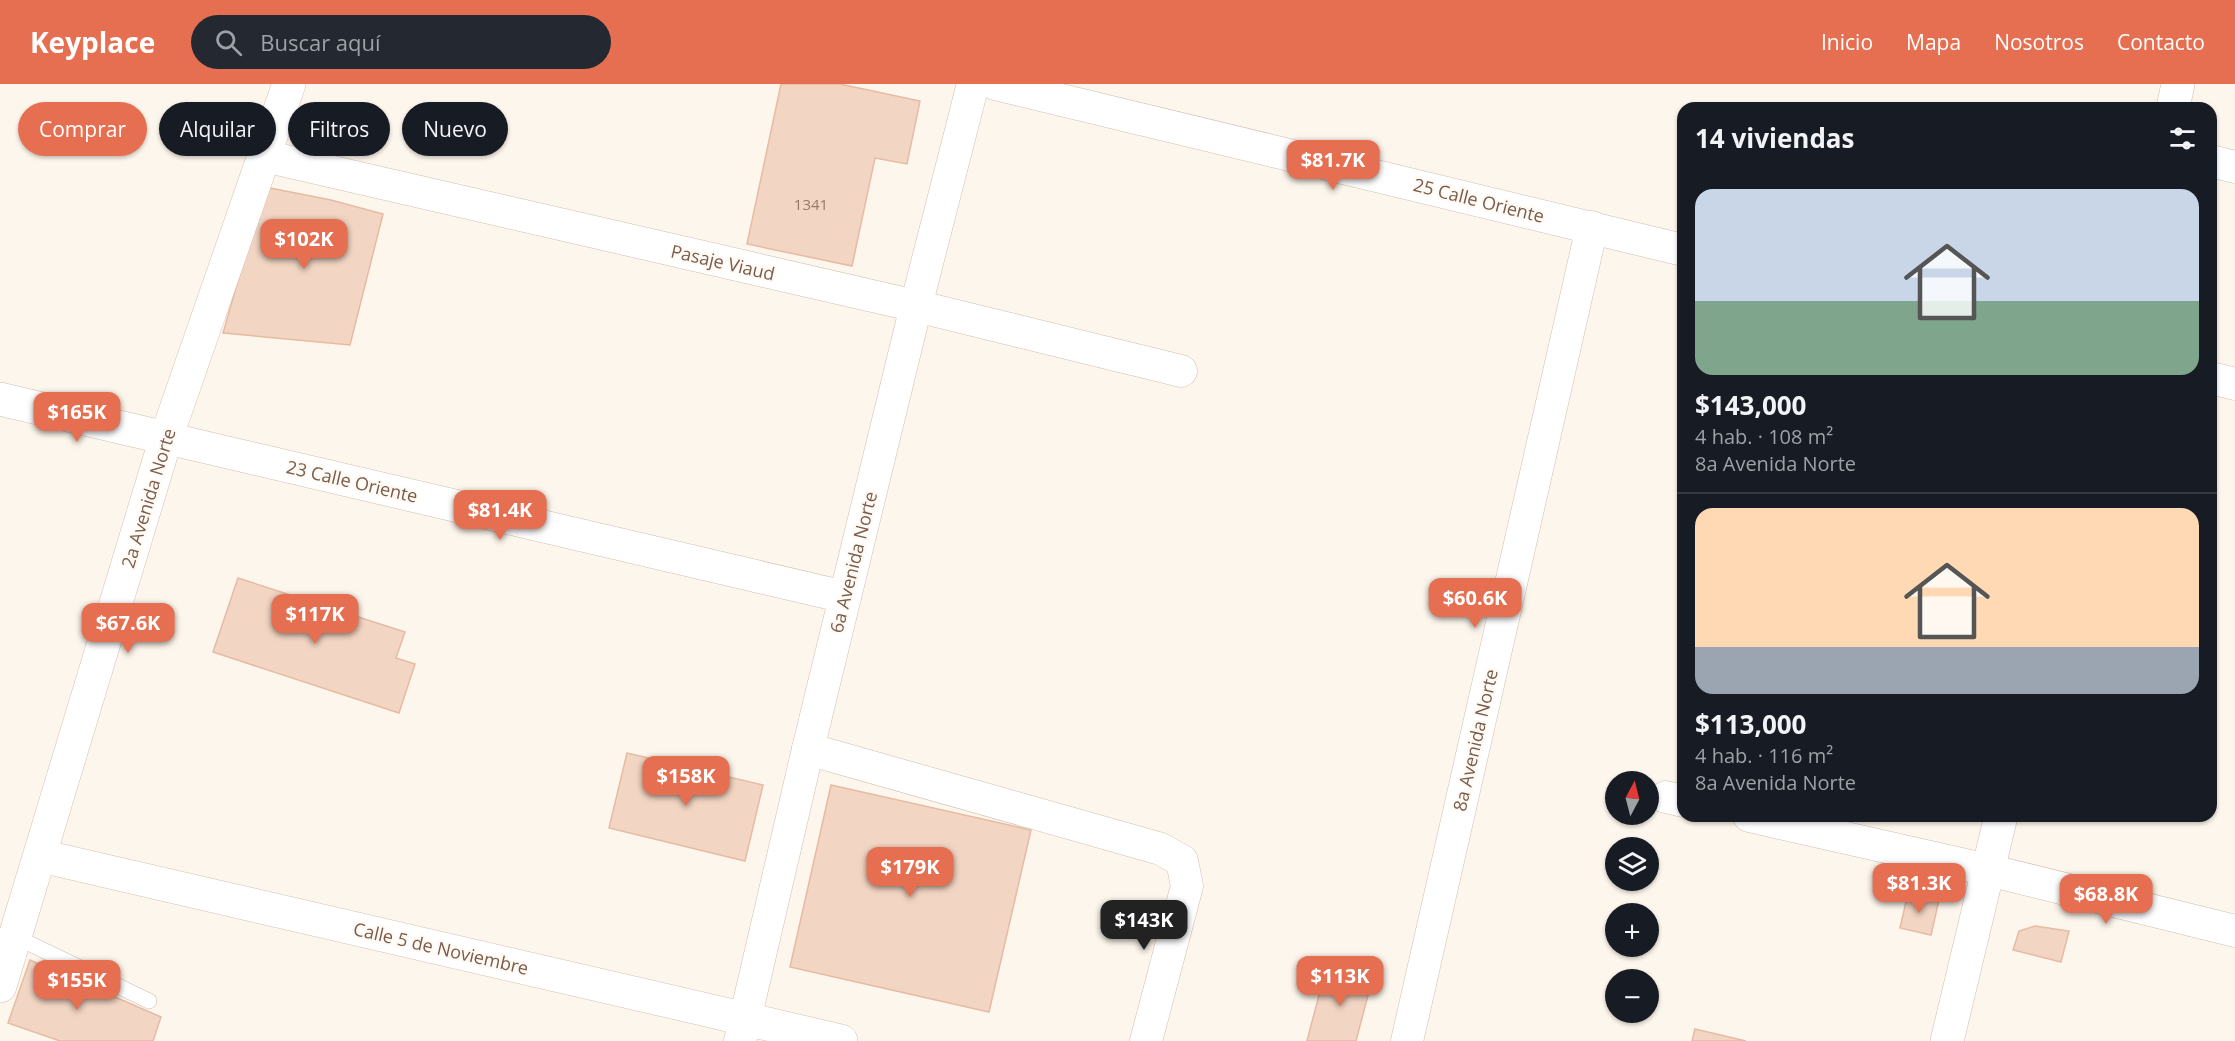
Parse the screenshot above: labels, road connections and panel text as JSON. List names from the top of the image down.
{
  "streets": {
    "main road": ["23 Calle Oriente", "2a Avenida Norte", "Calle 5 de Noviembre"],
    "street": [
      "25 Calle Oriente",
      "Pasaje Viaud",
      "6a Avenida Norte",
      "8a Avenida Norte"
    ]
  },
  "crossings": [
    ["25 Calle Oriente", "8a Avenida Norte"],
    ["Pasaje Viaud", "2a Avenida Norte"],
    ["Pasaje Viaud", "6a Avenida Norte"],
    ["23 Calle Oriente", "2a Avenida Norte"],
    ["23 Calle Oriente", "6a Avenida Norte"],
    ["2a Avenida Norte", "Calle 5 de Noviembre"],
    ["6a Avenida Norte", "Calle 5 de Noviembre"]
  ],
  "house_numbers": ["1341"],
  "north": "top",
  "page": {
    "header": "Keyplace",
    "search": "Buscar aquí",
    "nav": [
      "Inicio",
      "Mapa",
      "Nosotros",
      "Contacto"
    ],
    "chip": [
      "Comprar",
      "Alquilar",
      "Filtros",
      "Nuevo"
    ],
    "heading": "14 viviendas",
    "price": [
      "$81.7K",
      "$102K",
      "$165K",
      "$81.4K",
      "$60.6K",
      "$117K",
      "$67.6K",
      "$158K",
      "$179K",
      "$81.3K",
      "$68.8K",
      "$143K",
      "$113K",
      "$155K"
    ],
    "list": [
      {
        "name": "$143,000",
        "note": "4 hab. · 108 m² · 8a Avenida Norte"
      },
      {
        "name": "$113,000",
        "note": "4 hab. · 116 m² · 8a Avenida Norte"
      }
    ],
    "map_buttons": ["+", "−"]
  }
}
